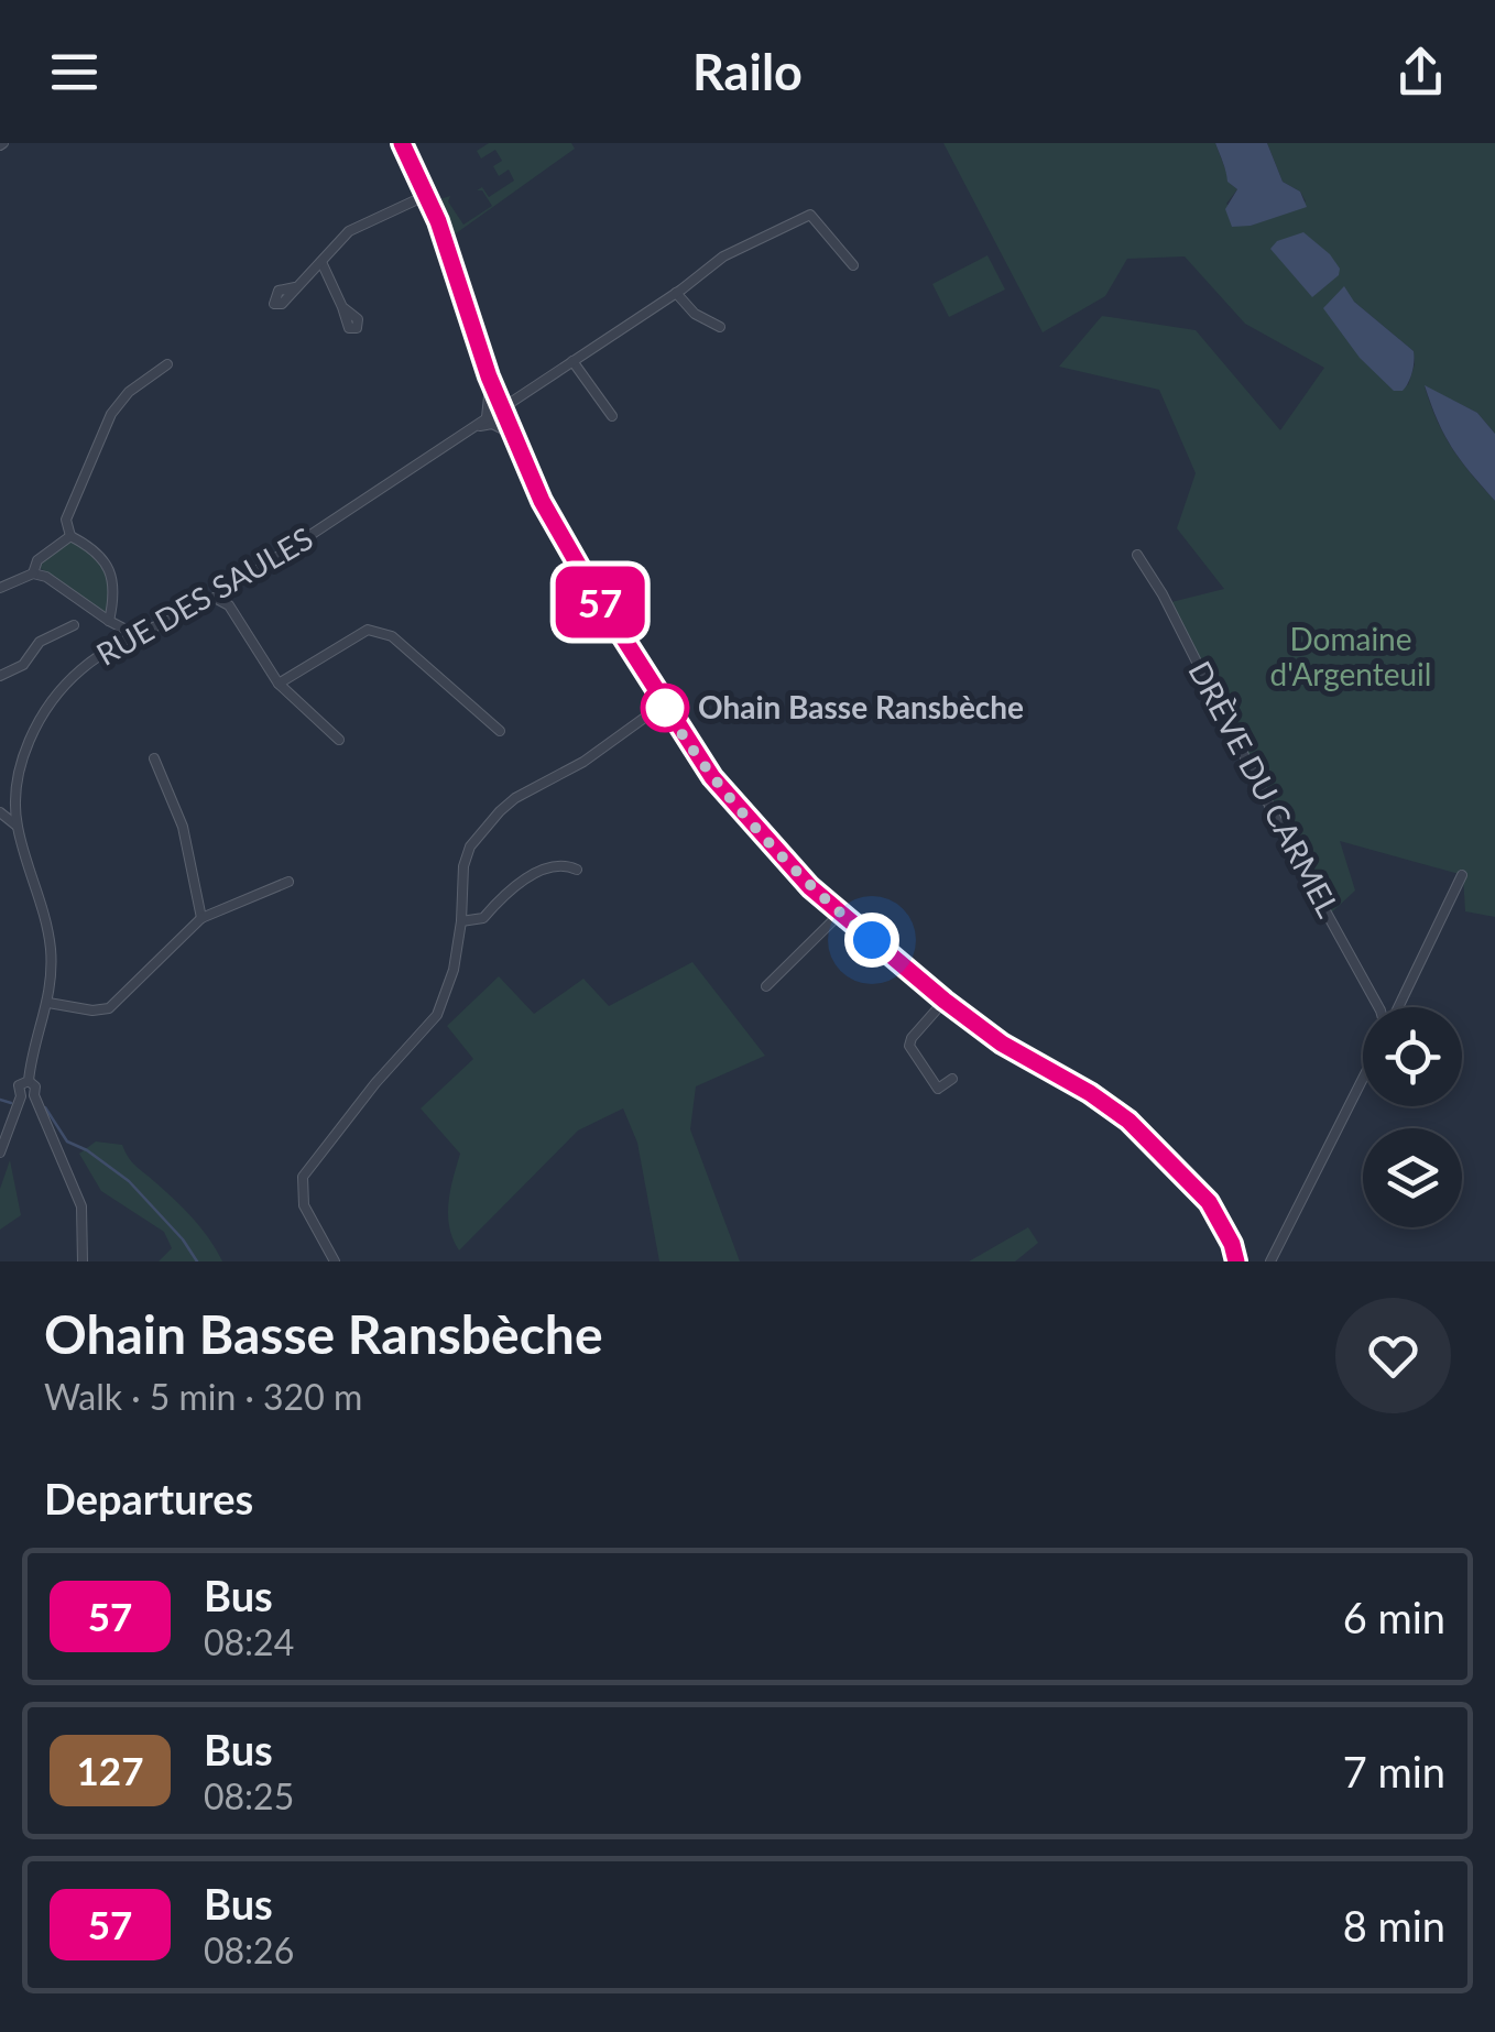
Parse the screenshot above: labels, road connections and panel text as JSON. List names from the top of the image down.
{
  "streets": {
    "street": ["RUE DES SAULES", "DRÈVE DU CARMEL"]
  },
  "parks": ["Domaine d'Argenteuil"],
  "places": ["Ohain Basse Ransbèche"],
  "lines": ["bus line 57"],
  "page": {
    "header": "Railo",
    "on_map": "57",
    "heading": [
      ["Ohain Basse Ransbèche", "Walk · 5 min · 320 m"],
      "Departures"
    ],
    "list": [
      {
        "mark": "57",
        "name": "Bus",
        "note": "08:24",
        "value": "6 min"
      },
      {
        "mark": "127",
        "name": "Bus",
        "note": "08:25",
        "value": "7 min"
      },
      {
        "mark": "57",
        "name": "Bus",
        "note": "08:26",
        "value": "8 min"
      }
    ]
  }
}
